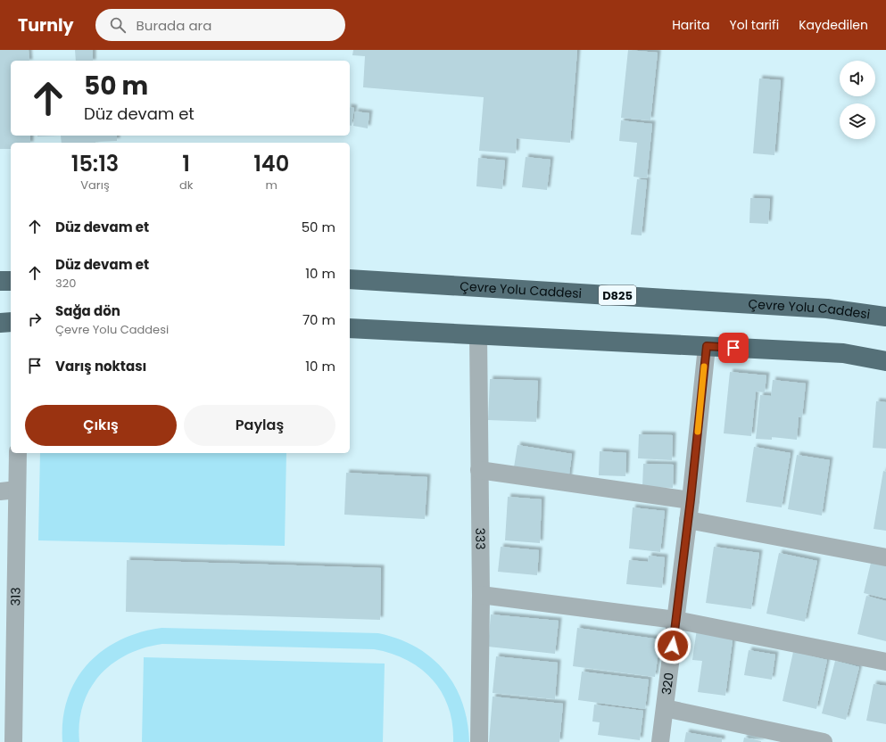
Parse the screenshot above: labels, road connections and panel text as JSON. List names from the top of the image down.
{
  "streets": {
    "highway": ["Çevre Yolu Caddesi", "D825"],
    "street": ["333", "313", "320"]
  },
  "page": {
    "header": "Turnly",
    "search": "Burada ara",
    "nav": ["Harita", "Yol tarifi", "Kaydedilen"],
    "turn": ["50 m", "Düz devam et"],
    "eta": [
      "15:13",
      "Varış",
      "1",
      "dk",
      "140",
      "m"
    ],
    "list": [
      {
        "name": "Düz devam et",
        "value": "50 m"
      },
      {
        "name": "Düz devam et",
        "note": "320",
        "value": "10 m"
      },
      {
        "name": "Sağa dön",
        "note": "Çevre Yolu Caddesi",
        "value": "70 m"
      },
      {
        "name": "Varış noktası",
        "value": "10 m"
      }
    ],
    "buttons": ["Çıkış", "Paylaş"]
  }
}
